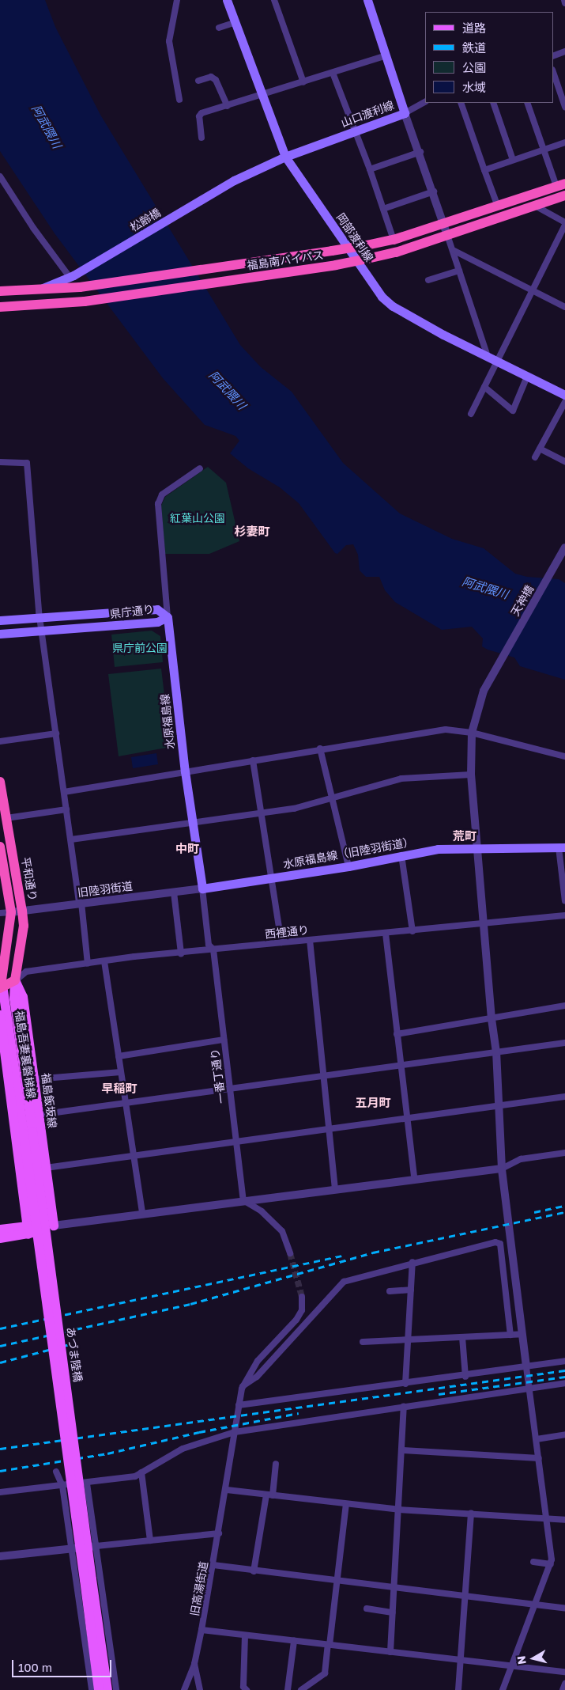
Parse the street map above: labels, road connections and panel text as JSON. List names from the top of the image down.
{
  "streets": {
    "highway": ["福島南バイパス", "平和通り"],
    "main road": [
      "山口渡利線",
      "松齢橋",
      "岡部渡利線",
      "県庁通り",
      "水原福島線",
      "水原福島線（旧陸羽街道）",
      "福島吾妻裏磐梯線",
      "福島飯坂線",
      "あづま陸橋"
    ],
    "street": [
      "天神橋",
      "旧陸羽街道",
      "西裡通り",
      "一番丁通り",
      "旧高湯街道"
    ]
  },
  "crossings": [
    ["山口渡利線", "松齢橋"],
    ["山口渡利線", "岡部渡利線"],
    ["天神橋", "水原福島線（旧陸羽街道）"],
    ["天神橋", "西裡通り"],
    ["県庁通り", "水原福島線"],
    ["水原福島線（旧陸羽街道）", "旧陸羽街道"],
    ["水原福島線（旧陸羽街道）", "一番丁通り"],
    ["平和通り", "旧陸羽街道"],
    ["平和通り", "西裡通り"],
    ["平和通り", "福島吾妻裏磐梯線"],
    ["平和通り", "福島飯坂線"],
    ["旧陸羽街道", "一番丁通り"],
    ["西裡通り", "福島吾妻裏磐梯線"],
    ["西裡通り", "一番丁通り"],
    ["西裡通り", "福島飯坂線"],
    ["福島吾妻裏磐梯線", "福島飯坂線"],
    ["福島吾妻裏磐梯線", "あづま陸橋"]
  ],
  "districts": [
    "杉妻町",
    "荒町",
    "中町",
    "早稲町",
    "五月町"
  ],
  "water": ["阿武隈川"],
  "parks": ["紅葉山公園", "県庁前公園"],
  "legend": [
    "道路",
    "鉄道",
    "公園",
    "水域"
  ],
  "scale_bar": "100 m",
  "north": "left"
}
